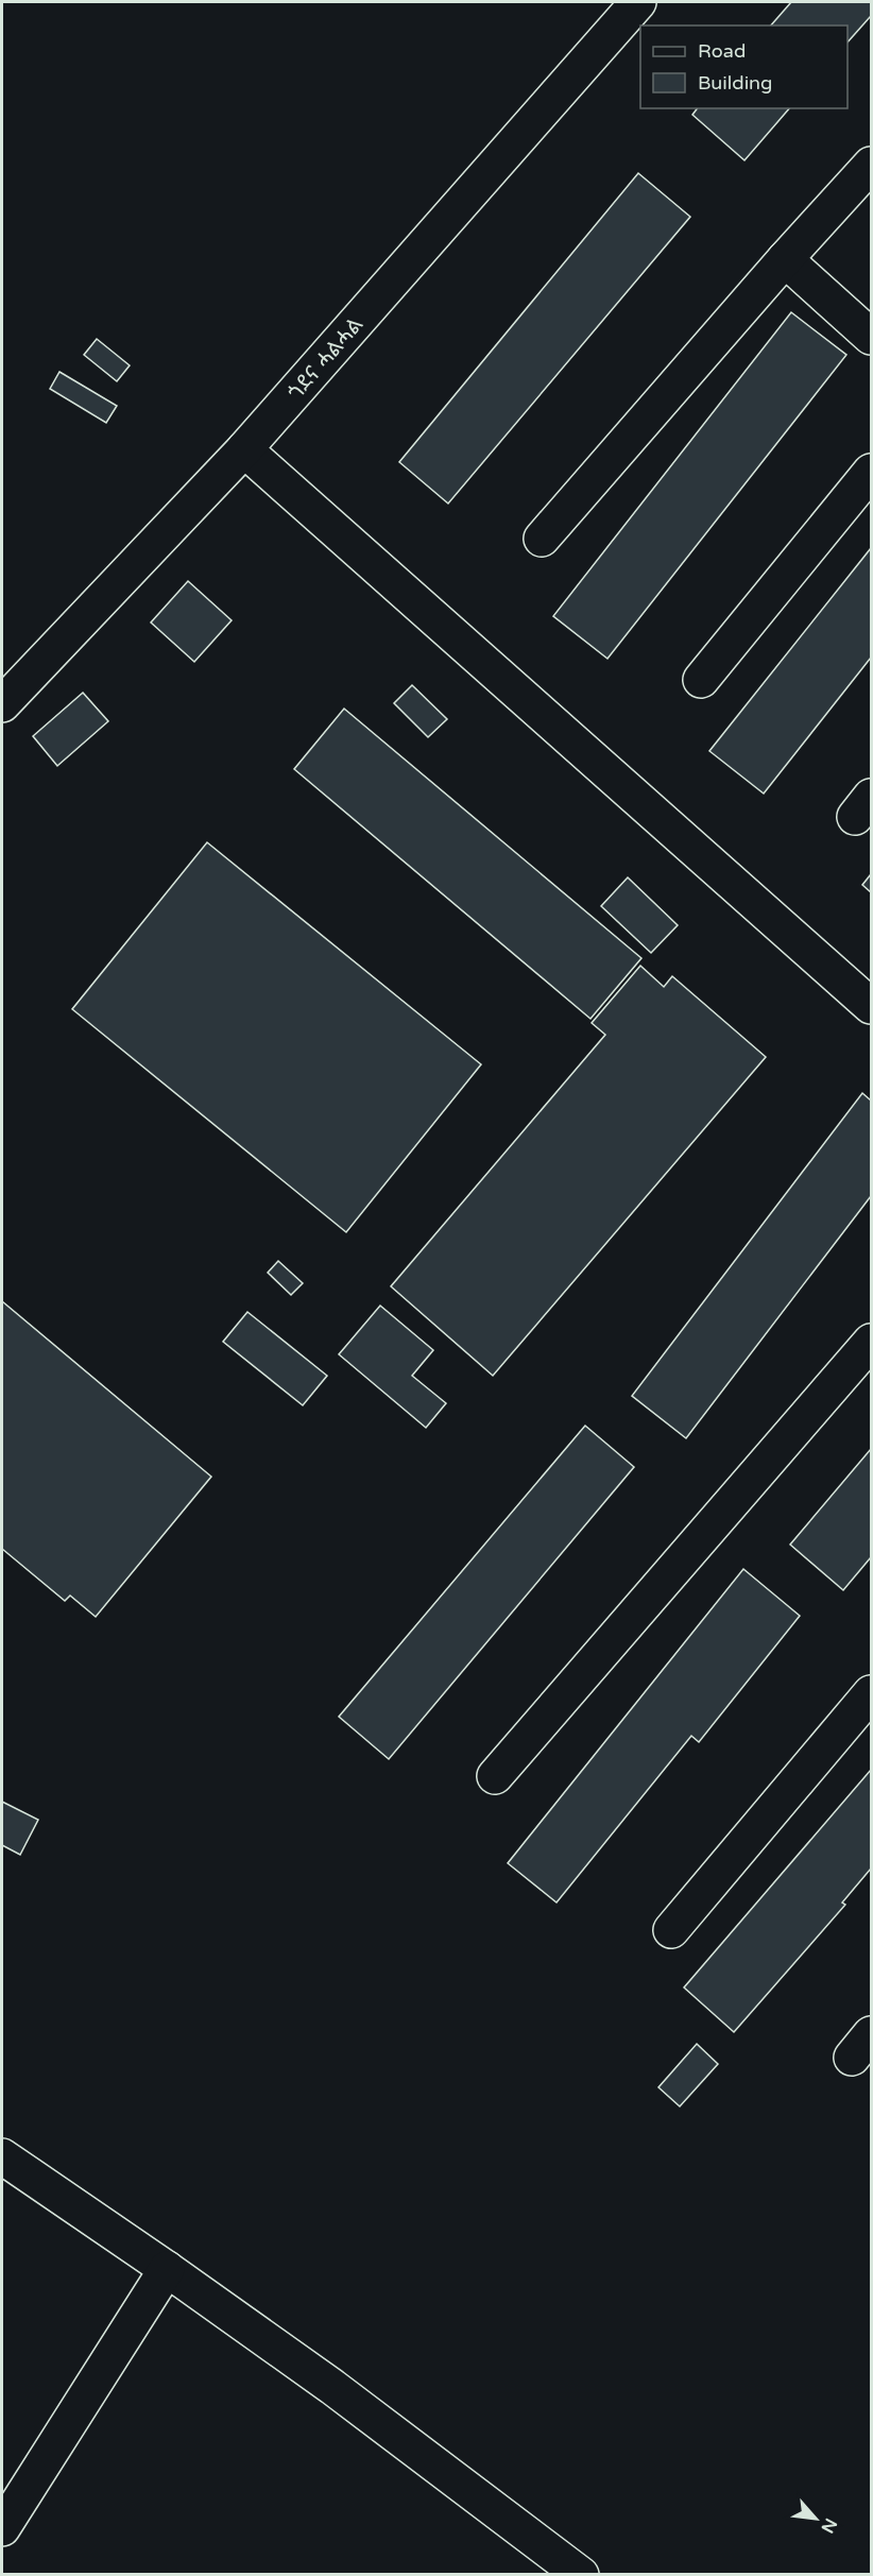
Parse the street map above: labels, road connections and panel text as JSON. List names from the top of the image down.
{
  "streets": {
    "street": ["ጎደና ሓልሓል"]
  },
  "legend": ["Road", "Building"],
  "north": "bottom right"
}
